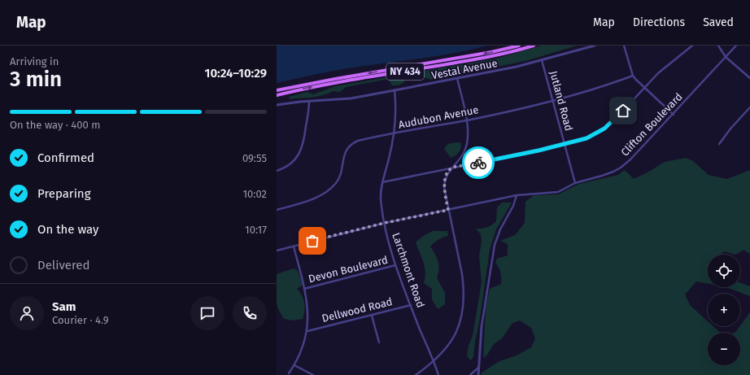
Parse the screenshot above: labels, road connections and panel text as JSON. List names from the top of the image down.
{
  "streets": {
    "main road": ["NY 434"],
    "street": [
      "Vestal Avenue",
      "Jutland Road",
      "Audubon Avenue",
      "Clifton Boulevard",
      "Devon Boulevard",
      "Larchmont Road",
      "Dellwood Road"
    ]
  },
  "crossings": [
    ["Vestal Avenue", "Jutland Road"],
    ["Vestal Avenue", "Larchmont Road"],
    ["Jutland Road", "Audubon Avenue"],
    ["Jutland Road", "Clifton Boulevard"],
    ["Audubon Avenue", "Larchmont Road"],
    ["Clifton Boulevard", "Larchmont Road"],
    ["Devon Boulevard", "Larchmont Road"],
    ["Larchmont Road", "Dellwood Road"]
  ],
  "page": {
    "header": "Map",
    "nav": ["Map", "Directions", "Saved"],
    "heading": ["3 min", "Arriving in", "10:24–10:29"],
    "panel": ["Sam", "Courier · 4.9"],
    "bar": "On the way · 400 m",
    "list": [
      ["Confirmed", "09:55"],
      ["Preparing", "10:02"],
      ["On the way", "10:17"],
      "Delivered"
    ],
    "map_buttons": ["+", "−"]
  }
}
